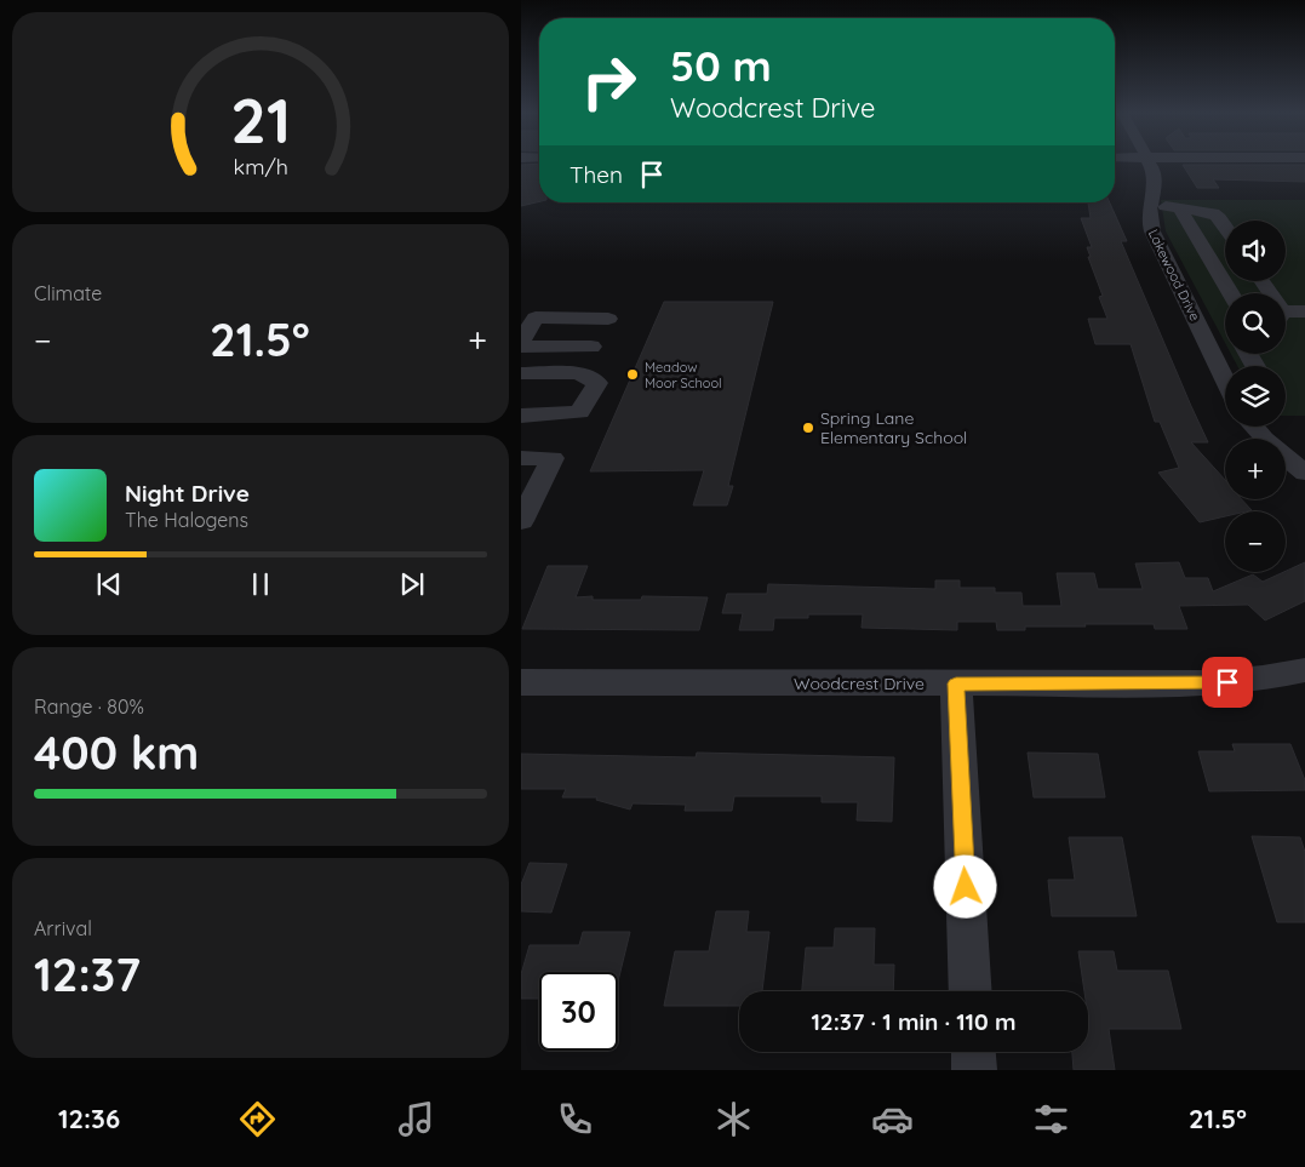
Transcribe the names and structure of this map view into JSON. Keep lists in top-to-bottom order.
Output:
{
  "streets": {
    "street": ["Lakewood Drive", "Woodcrest Drive"]
  },
  "places": ["Meadow Moor School", "Spring Lane Elementary School"],
  "page": {
    "turn": ["50 m", "Woodcrest Drive"],
    "then": "Then",
    "map_buttons": ["+", "−"],
    "tile": [
      "Climate",
      ["Range · 80%", "400 km"],
      ["Arrival", "12:37"]
    ],
    "heat": ["−", "21.5°", "+"],
    "song": ["Night Drive", "The Halogens"],
    "limit": "30",
    "trip": "12:37 · 1 min · 110 m",
    "tabs": ["12:36", "21.5°"],
    "gauge": ["21", "km/h"]
  }
}
